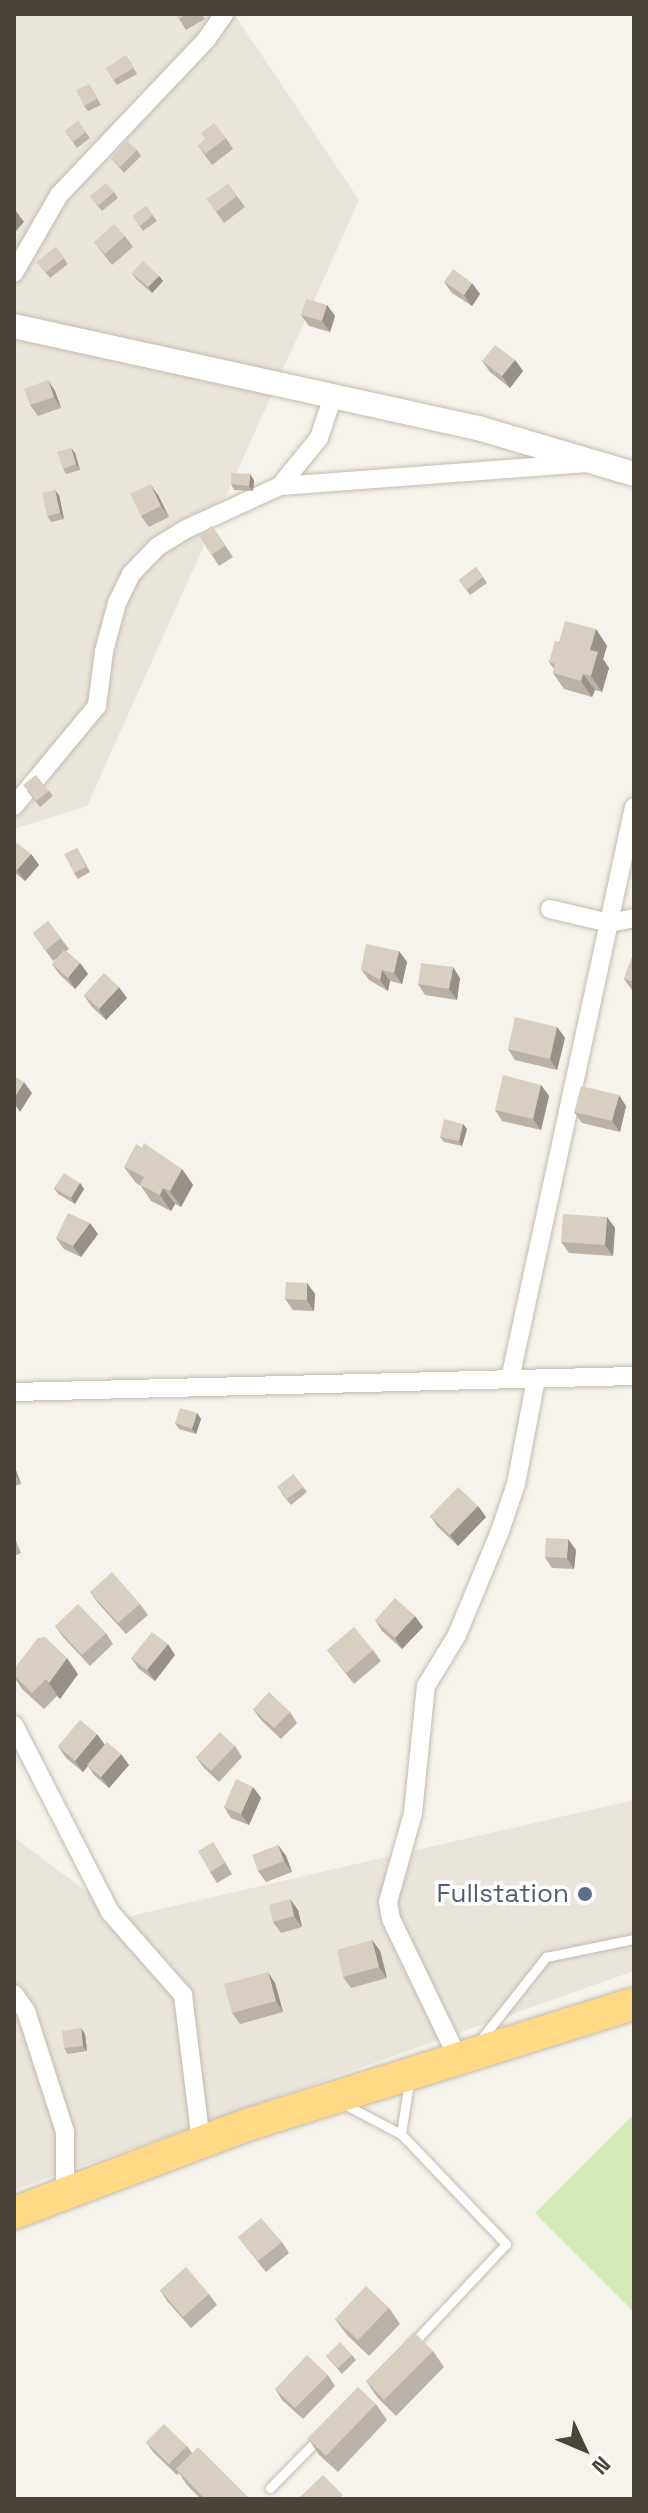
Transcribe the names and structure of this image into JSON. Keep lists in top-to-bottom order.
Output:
{
  "places": ["Fullstation"],
  "north": "bottom right"
}
